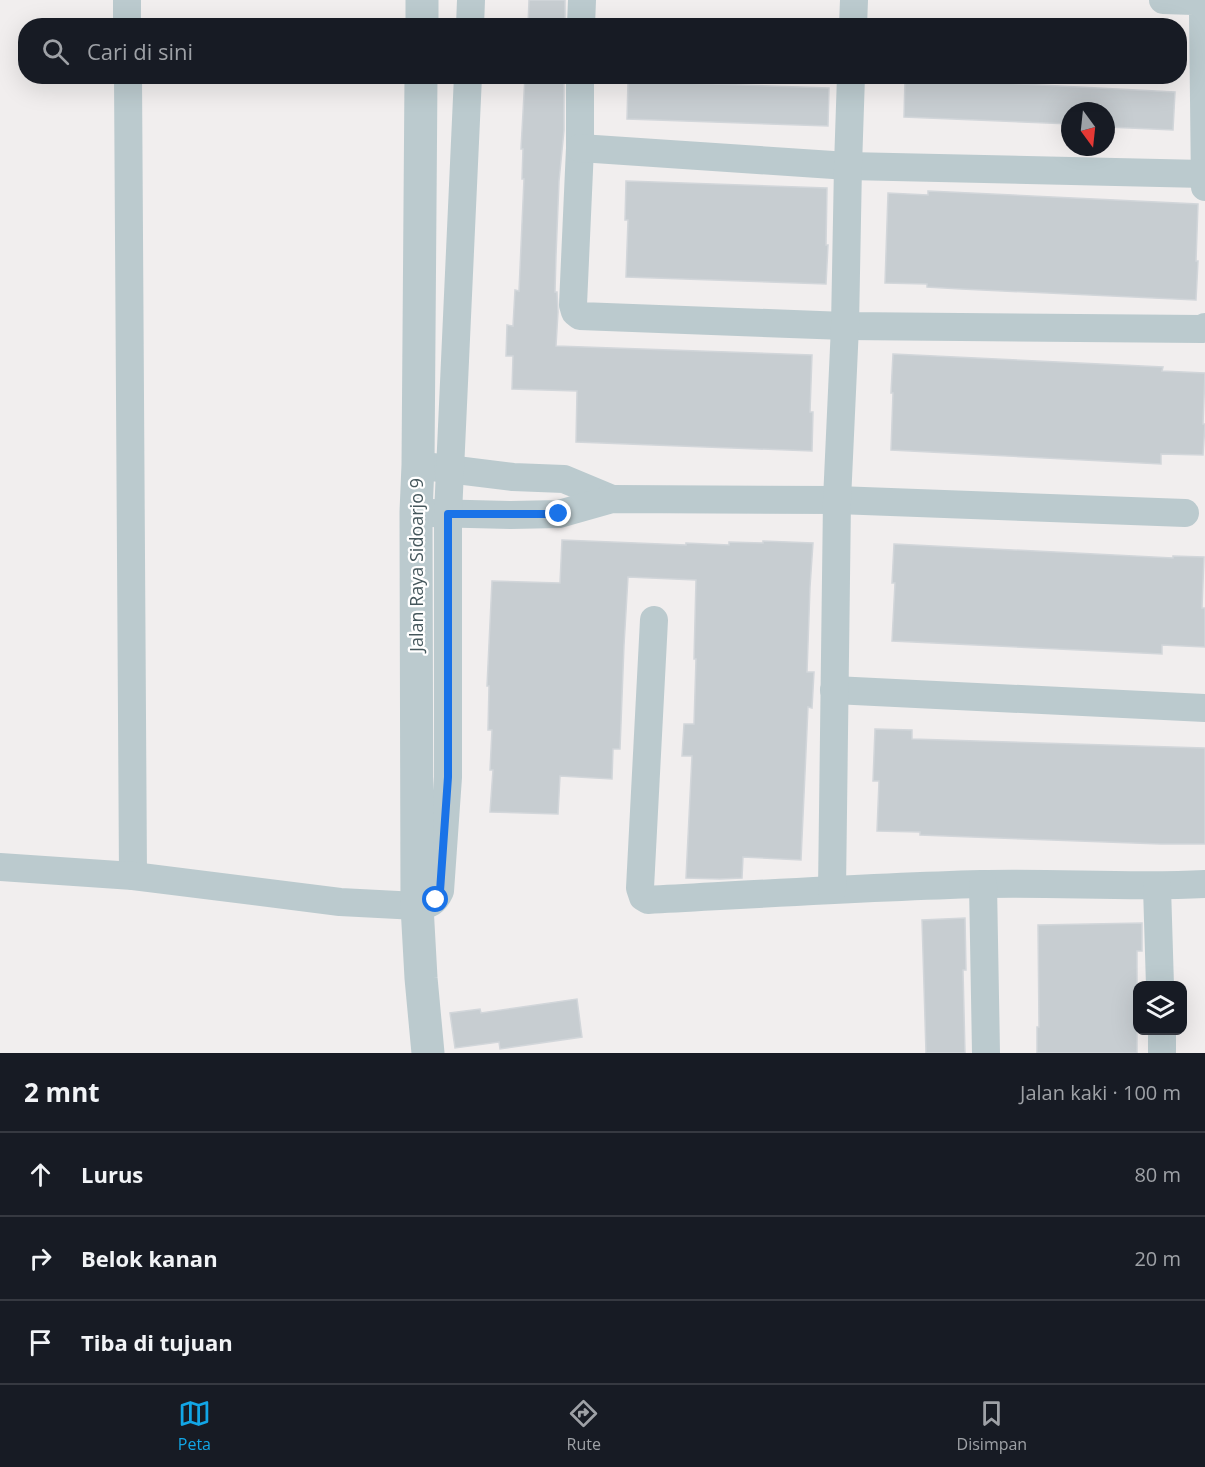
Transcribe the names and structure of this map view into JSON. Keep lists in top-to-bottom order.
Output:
{
  "streets": {
    "street": ["Jalan Raya Sidoarjo 9"]
  },
  "north": "bottom",
  "page": {
    "search": "Cari di sini",
    "heading": ["2 mnt", "Jalan kaki · 100 m"],
    "list": [
      ["Lurus", "80 m"],
      ["Belok kanan", "20 m"],
      "Tiba di tujuan"
    ],
    "nav": ["Peta", "Rute", "Disimpan"]
  }
}
